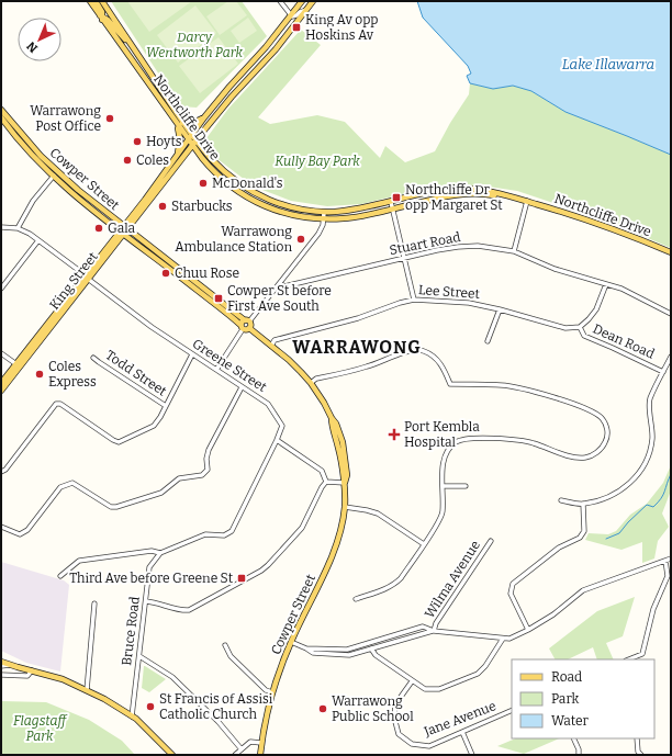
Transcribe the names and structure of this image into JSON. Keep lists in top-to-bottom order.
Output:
{
  "streets": {
    "main road": ["Northcliffe Drive", "Cowper Street", "King Street"],
    "street": [
      "Stuart Road",
      "Lee Street",
      "Dean Road",
      "Greene Street",
      "Todd Street",
      "Wilma Avenue",
      "Bruce Road",
      "Jane Avenue"
    ]
  },
  "crossings": [
    ["Northcliffe Drive", "King Street"],
    ["Cowper Street", "King Street"],
    ["Cowper Street", "Lee Street"],
    ["King Street", "Greene Street"],
    ["Lee Street", "Dean Road"]
  ],
  "districts": ["WARRAWONG"],
  "water": ["Lake Illawarra"],
  "parks": ["Darcy Wentworth Park", "Kully Bay Park", "Flagstaff Park"],
  "places": {
    "transit": [
      "King Av opp Hoskins Av",
      "Northcliffe Dr opp Margaret St",
      "Cowper St before First Ave South",
      "Third Ave before Greene St"
    ],
    "other": [
      "Warrawong Post Office",
      "Hoyts",
      "Coles",
      "McDonald's",
      "Starbucks",
      "Gala",
      "Warrawong Ambulance Station",
      "Chuu Rose",
      "Coles Express",
      "St Francis of Assisi Catholic Church",
      "Warrawong Public School"
    ],
    "health": ["Port Kembla Hospital"]
  },
  "legend": ["Road", "Park", "Water"],
  "north": "bottom left"
}
